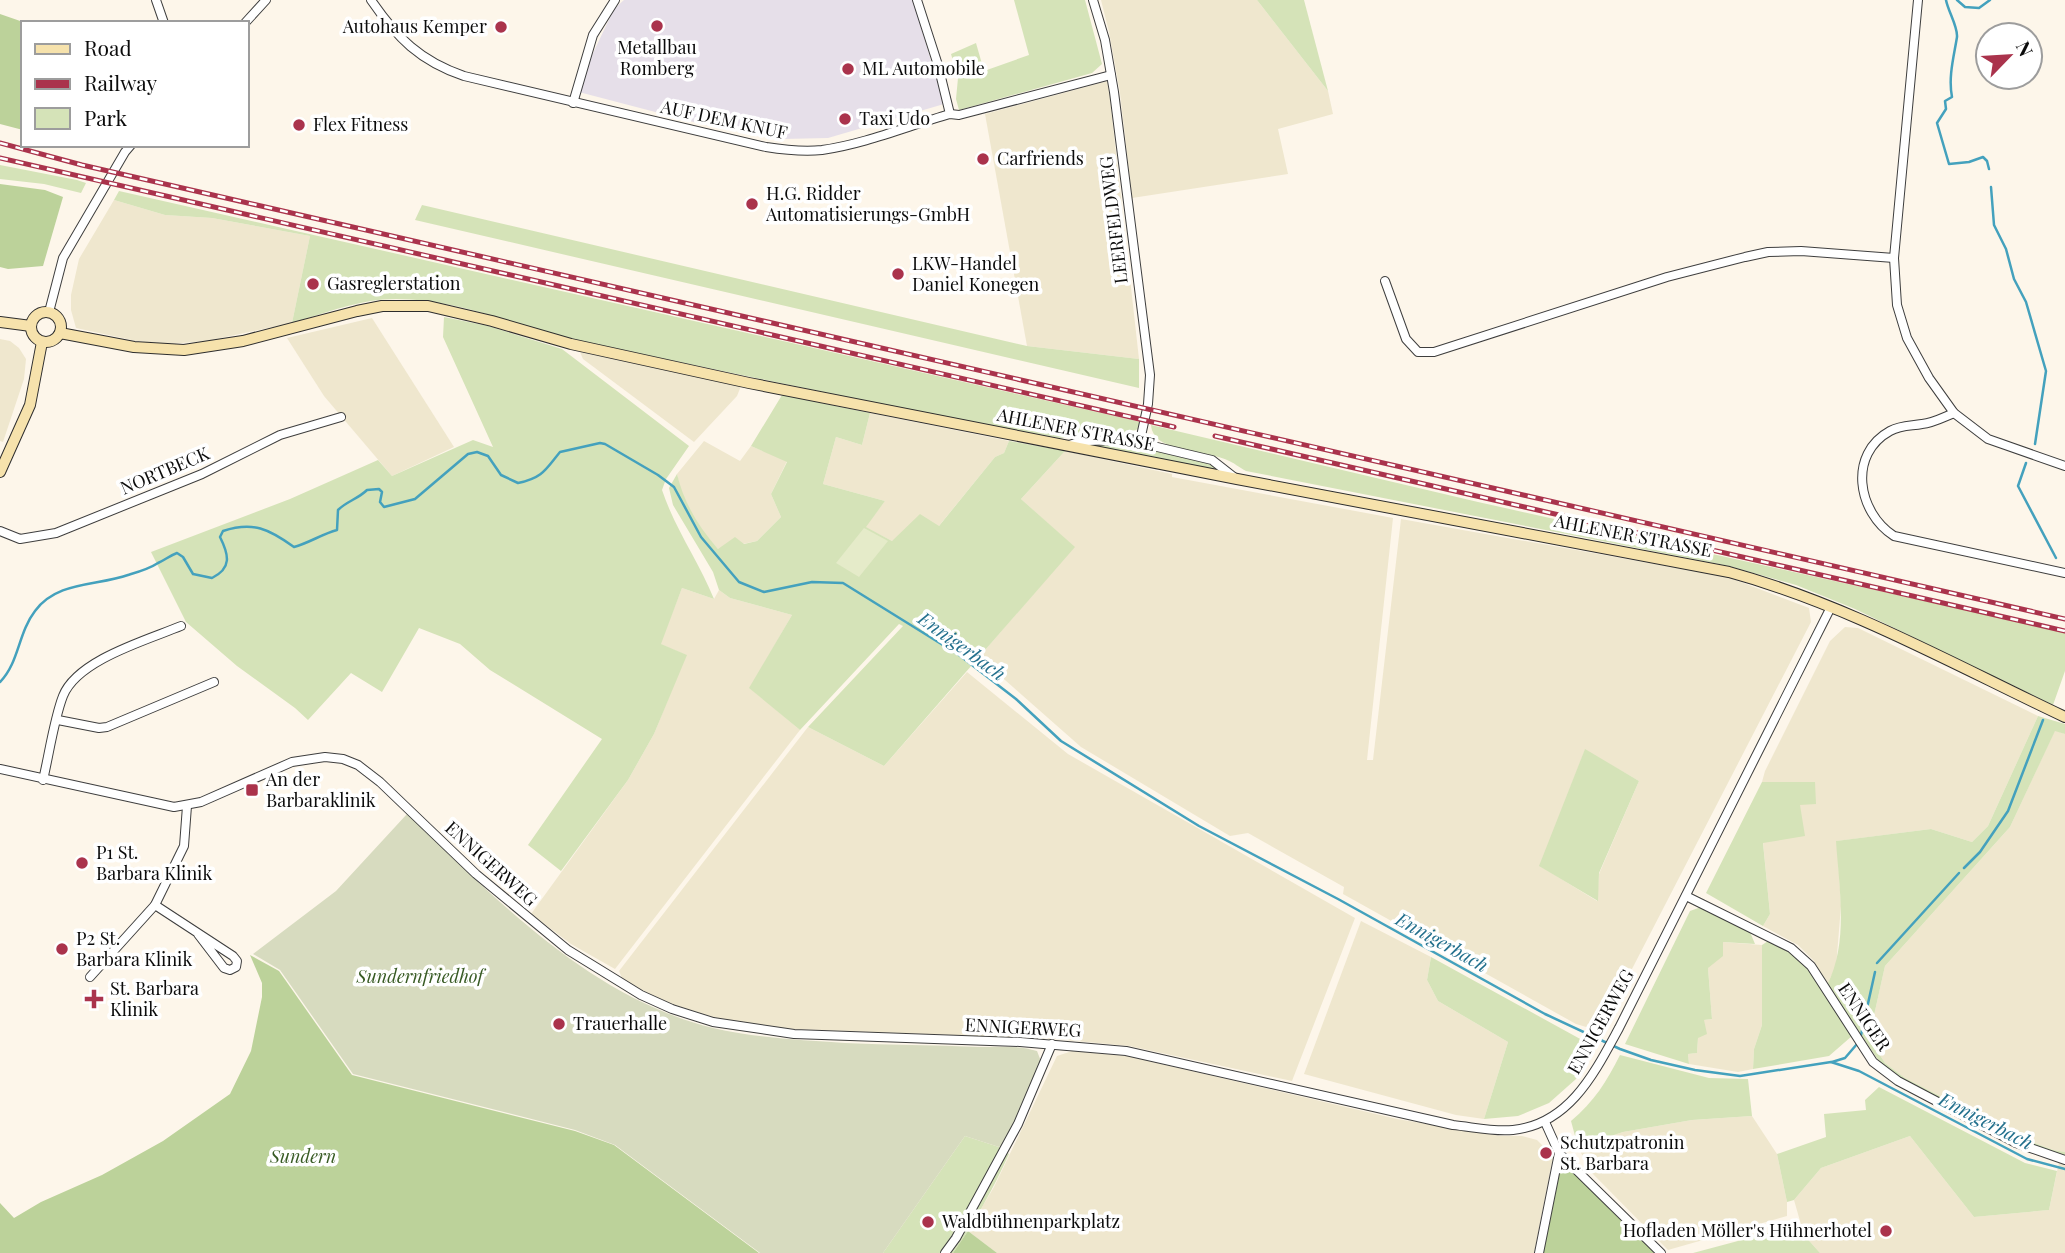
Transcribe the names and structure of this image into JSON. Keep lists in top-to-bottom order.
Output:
{
  "streets": {
    "main road": ["AHLENER STRASSE"],
    "street": [
      "AUF DEM KNUF",
      "LEERFELDWEG",
      "NORTBECK",
      "ENNIGERWEG",
      "ENNIGER"
    ]
  },
  "crossings": [
    ["AUF DEM KNUF", "LEERFELDWEG"],
    ["AHLENER STRASSE", "ENNIGERWEG"],
    ["ENNIGERWEG", "ENNIGER"]
  ],
  "water": ["Ennigerbach"],
  "parks": ["Sundernfriedhof", "Sundern"],
  "places": {
    "other": [
      "Metallbau Romberg",
      "Autohaus Kemper",
      "ML Automobile",
      "Taxi Udo",
      "Flex Fitness",
      "Carfriends",
      "H.G. Ridder Automatisierungs-GmbH",
      "LKW-Handel Daniel Konegen",
      "Gasreglerstation",
      "P1 St. Barbara Klinik",
      "P2 St. Barbara Klinik",
      "Trauerhalle",
      "Schutzpatronin St. Barbara",
      "Waldbühnenparkplatz",
      "Hofladen Möller's Hühnerhotel"
    ],
    "transit": ["An der Barbaraklinik"],
    "health": ["St. Barbara Klinik"]
  },
  "legend": ["Road", "Railway", "Park"],
  "north": "top right"
}
